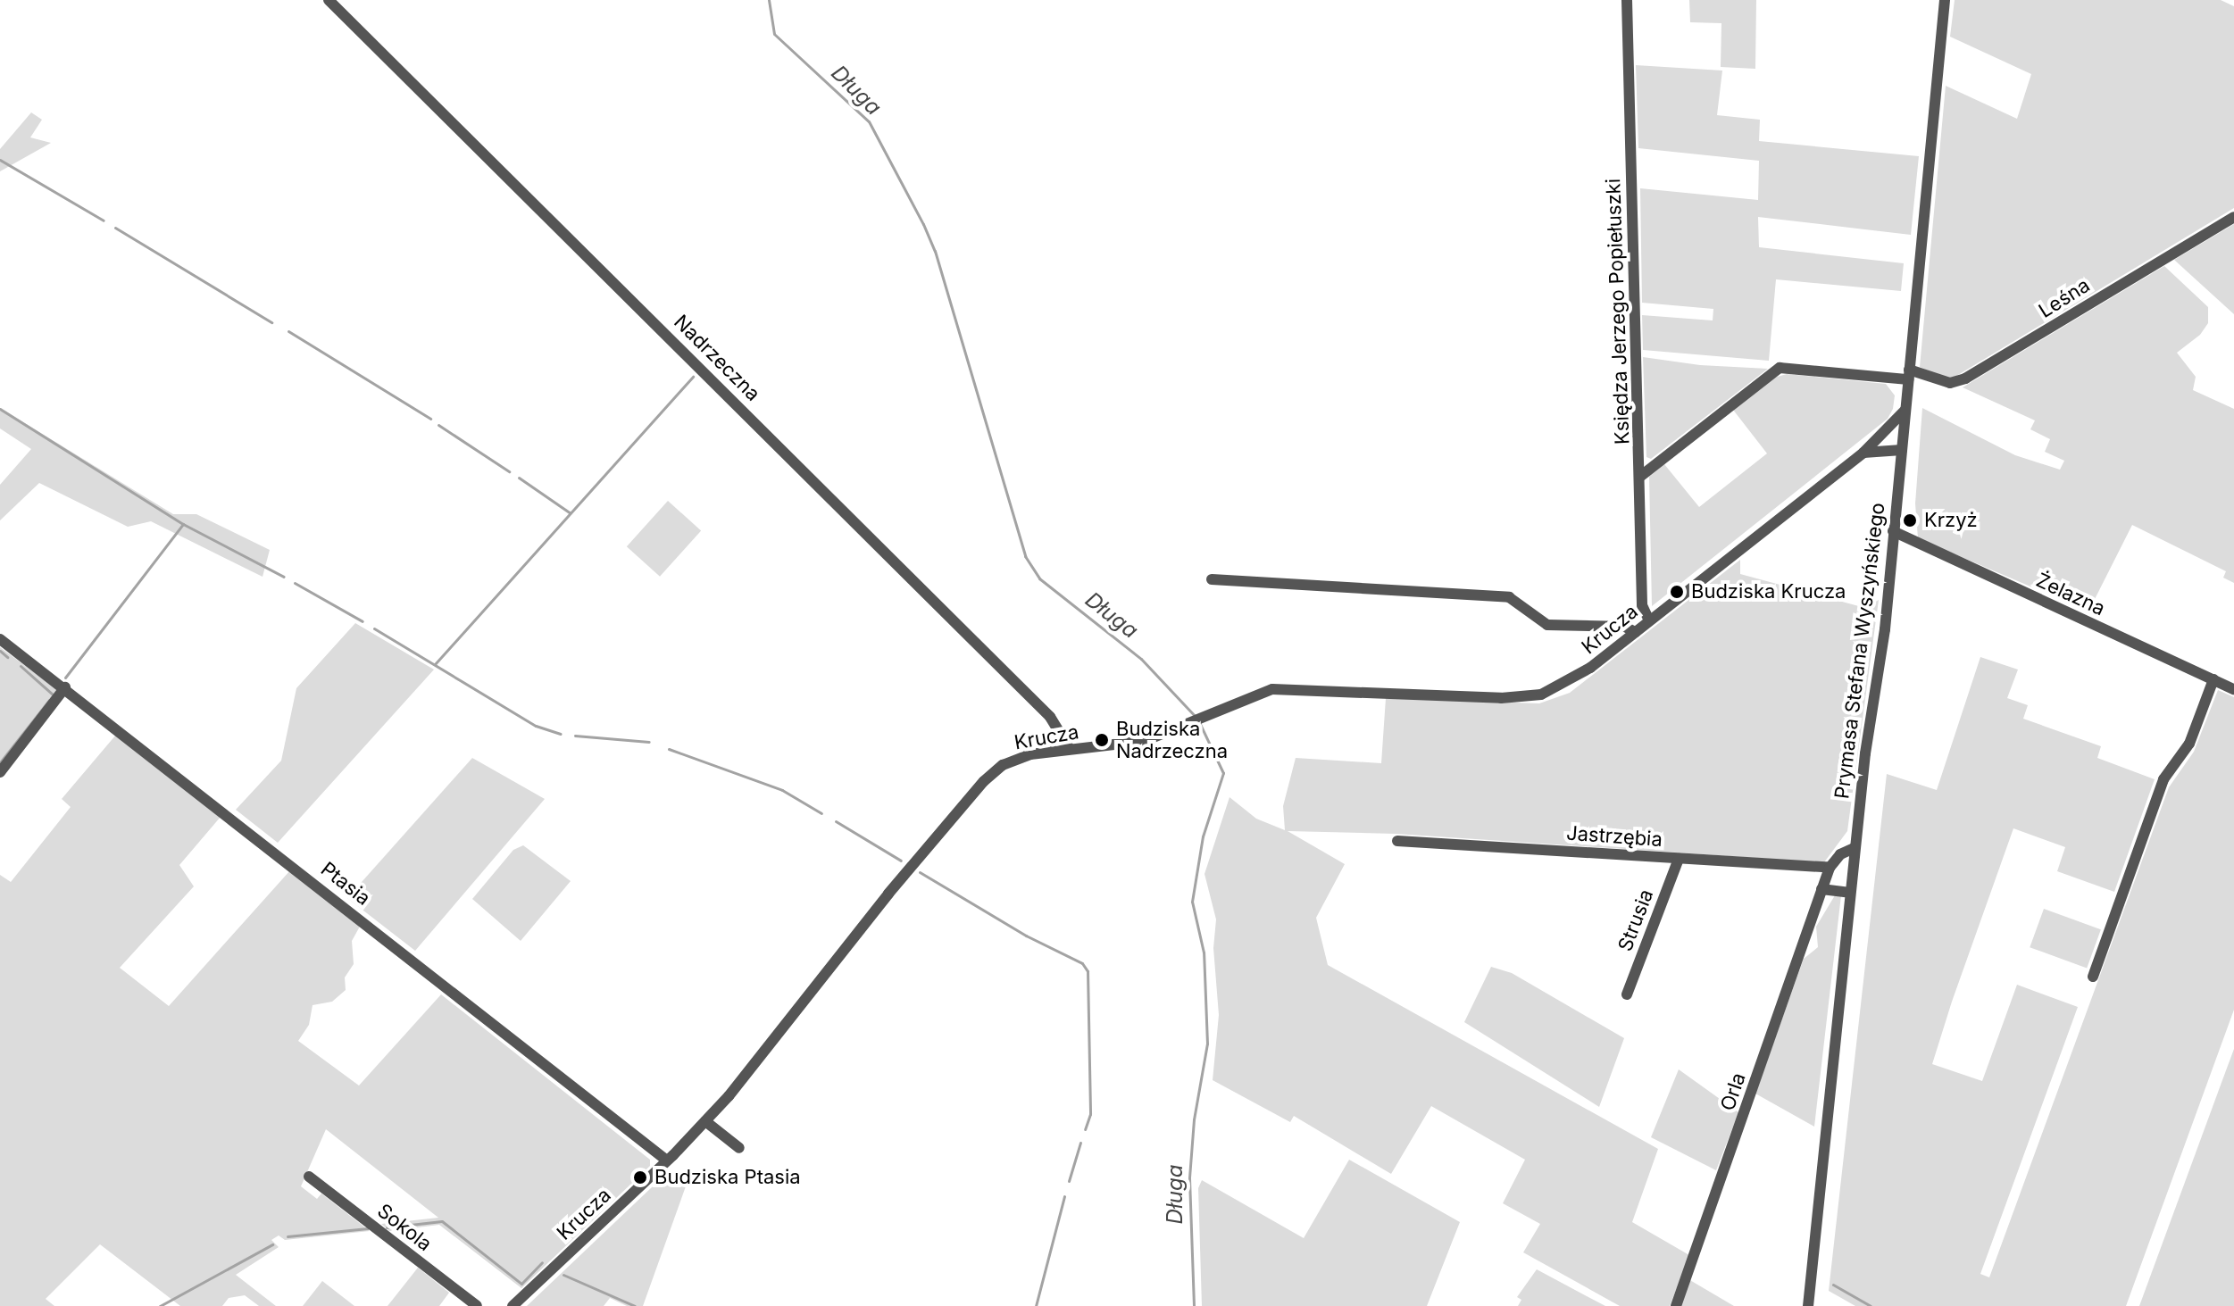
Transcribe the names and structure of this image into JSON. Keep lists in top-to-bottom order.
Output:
{
  "streets": {
    "street": [
      "Leśna",
      "Księdza Jerzego Popiełuszki",
      "Nadrzeczna",
      "Żelazna",
      "Krucza",
      "Prymasa Stefana Wyszyńskiego",
      "Jastrzębia",
      "Ptasia",
      "Strusia",
      "Orla",
      "Sokola"
    ]
  },
  "crossings": [
    ["Leśna", "Księdza Jerzego Popiełuszki"],
    ["Leśna", "Prymasa Stefana Wyszyńskiego"],
    ["Księdza Jerzego Popiełuszki", "Krucza"],
    ["Nadrzeczna", "Krucza"],
    ["Żelazna", "Prymasa Stefana Wyszyńskiego"],
    ["Krucza", "Prymasa Stefana Wyszyńskiego"],
    ["Krucza", "Ptasia"],
    ["Jastrzębia", "Strusia"],
    ["Jastrzębia", "Orla"]
  ],
  "water": ["Długa"],
  "places": [
    "Krzyż",
    "Budziska Krucza",
    "Budziska Nadrzeczna",
    "Budziska Ptasia"
  ]
}
